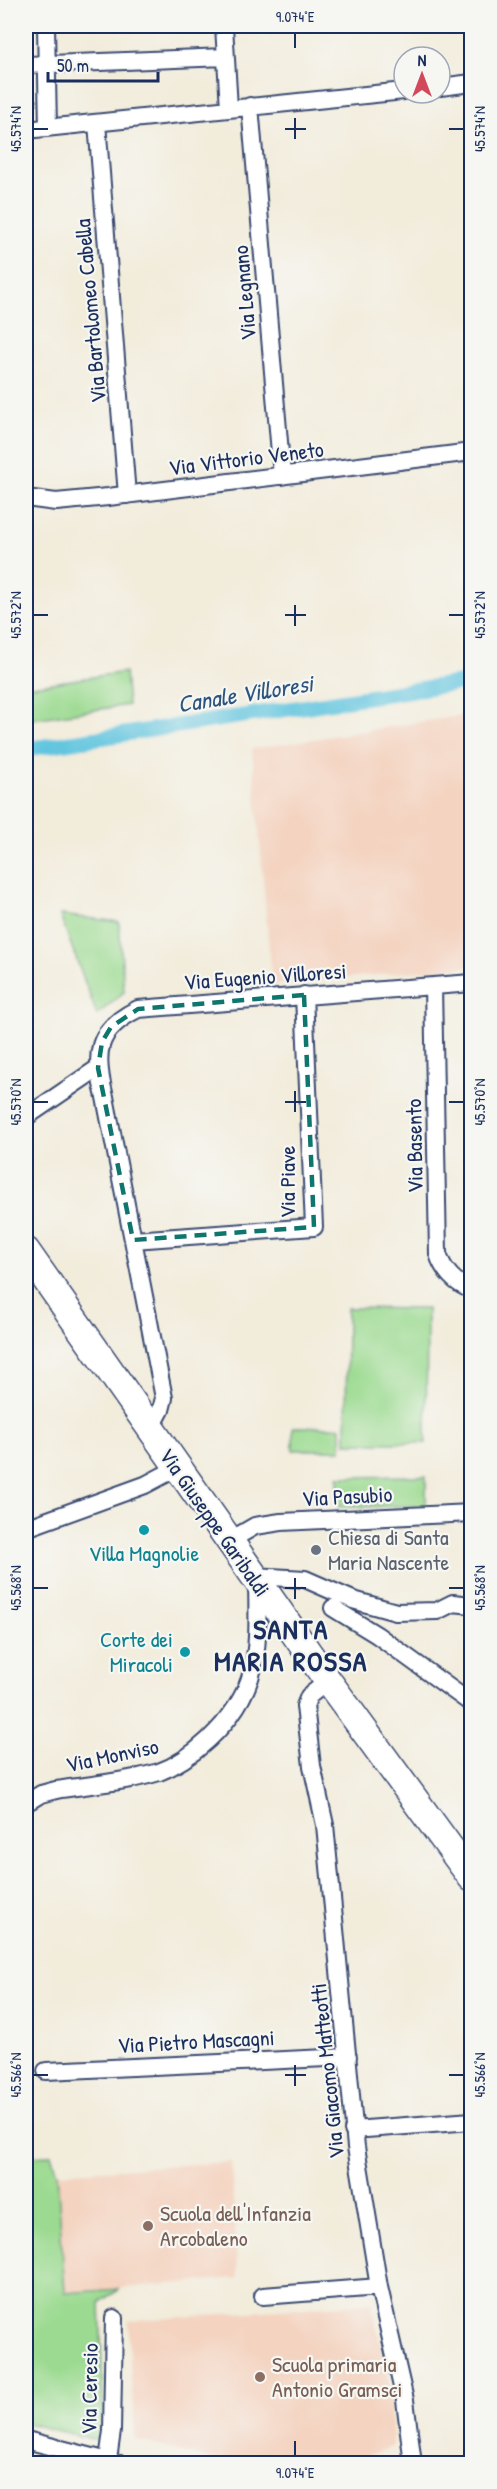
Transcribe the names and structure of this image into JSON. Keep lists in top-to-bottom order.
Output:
{
  "streets": {
    "main road": ["Via Giuseppe Garibaldi"],
    "street": [
      "Via Legnano",
      "Via Bartolomeo Cabella",
      "Via Vittorio Veneto",
      "Via Eugenio Villoresi",
      "Via Basento",
      "Via Piave",
      "Via Pasubio",
      "Via Monviso",
      "Via Pietro Mascagni",
      "Via Giacomo Matteotti",
      "Via Ceresio"
    ]
  },
  "crossings": [
    ["Via Legnano", "Via Vittorio Veneto"],
    ["Via Bartolomeo Cabella", "Via Vittorio Veneto"],
    ["Via Eugenio Villoresi", "Via Basento"],
    ["Via Eugenio Villoresi", "Via Piave"],
    ["Via Eugenio Villoresi", "Via Giuseppe Garibaldi"],
    ["Via Pasubio", "Via Giuseppe Garibaldi"],
    ["Via Giuseppe Garibaldi", "Via Monviso"],
    ["Via Giuseppe Garibaldi", "Via Giacomo Matteotti"],
    ["Via Pietro Mascagni", "Via Giacomo Matteotti"]
  ],
  "districts": ["SANTA MARIA ROSSA"],
  "water": ["Canale Villoresi"],
  "places": [
    "Villa Magnolie",
    "Chiesa di Santa Maria Nascente",
    "Corte dei Miracoli",
    "Scuola dell'Infanzia Arcobaleno",
    "Scuola primaria Antonio Gramsci"
  ],
  "scale_bar": "50 m",
  "north": "top",
  "coordinates": [
    "9.074°E",
    "45.574°N",
    "45.572°N",
    "45.570°N",
    "45.568°N",
    "45.566°N"
  ]
}
